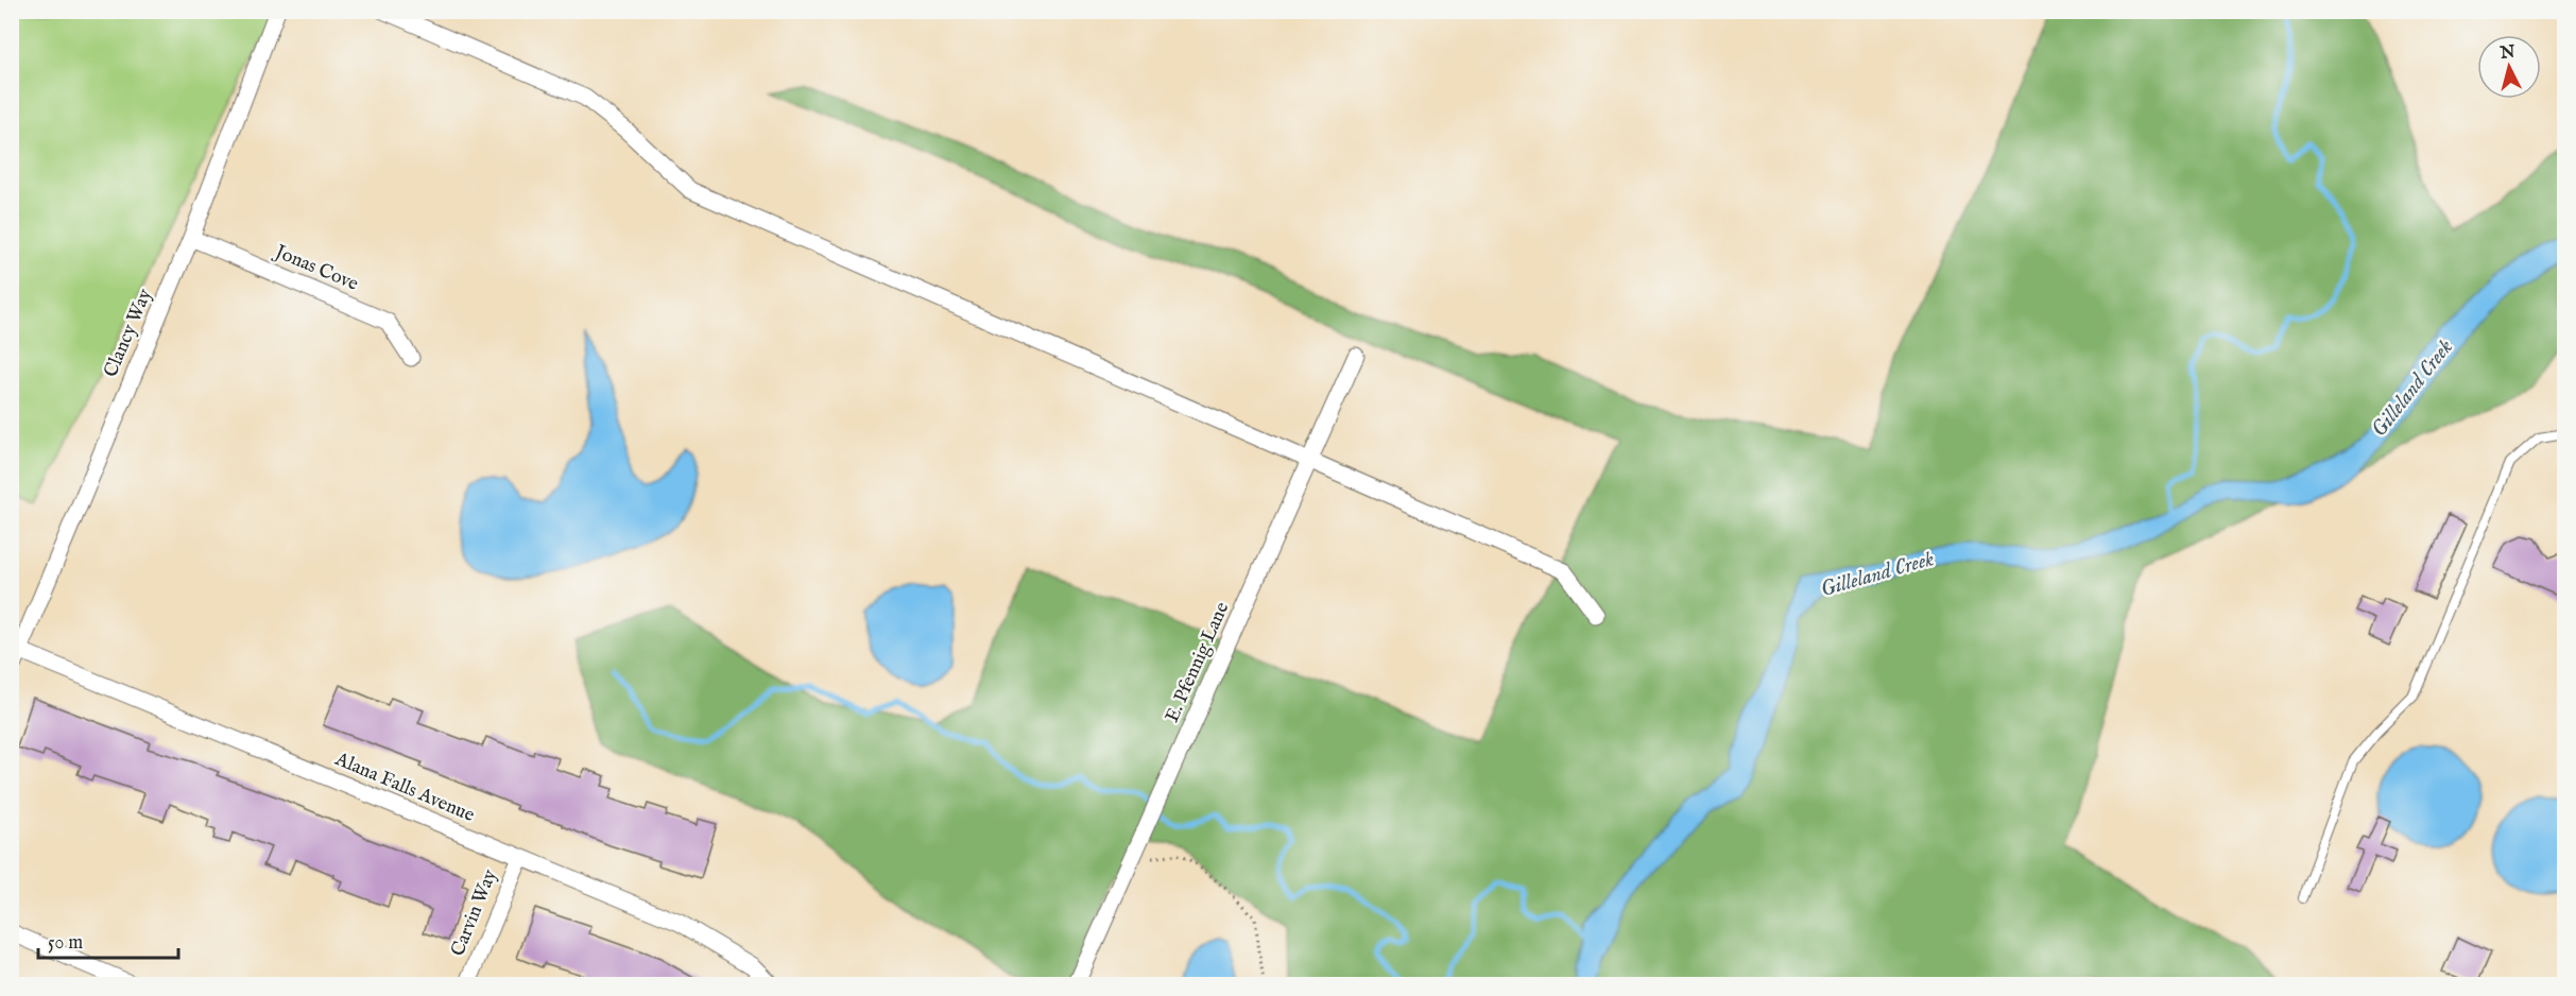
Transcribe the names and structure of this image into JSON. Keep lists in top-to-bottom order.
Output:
{
  "streets": {
    "street": [
      "Jonas Cove",
      "Clancy Way",
      "E. Pfennig Lane",
      "Alana Falls Avenue",
      "Carvin Way"
    ]
  },
  "crossings": [
    ["Jonas Cove", "Clancy Way"],
    ["Clancy Way", "Alana Falls Avenue"],
    ["Alana Falls Avenue", "Carvin Way"]
  ],
  "water": ["Gilleland Creek"],
  "scale_bar": "50 m",
  "north": "top"
}
